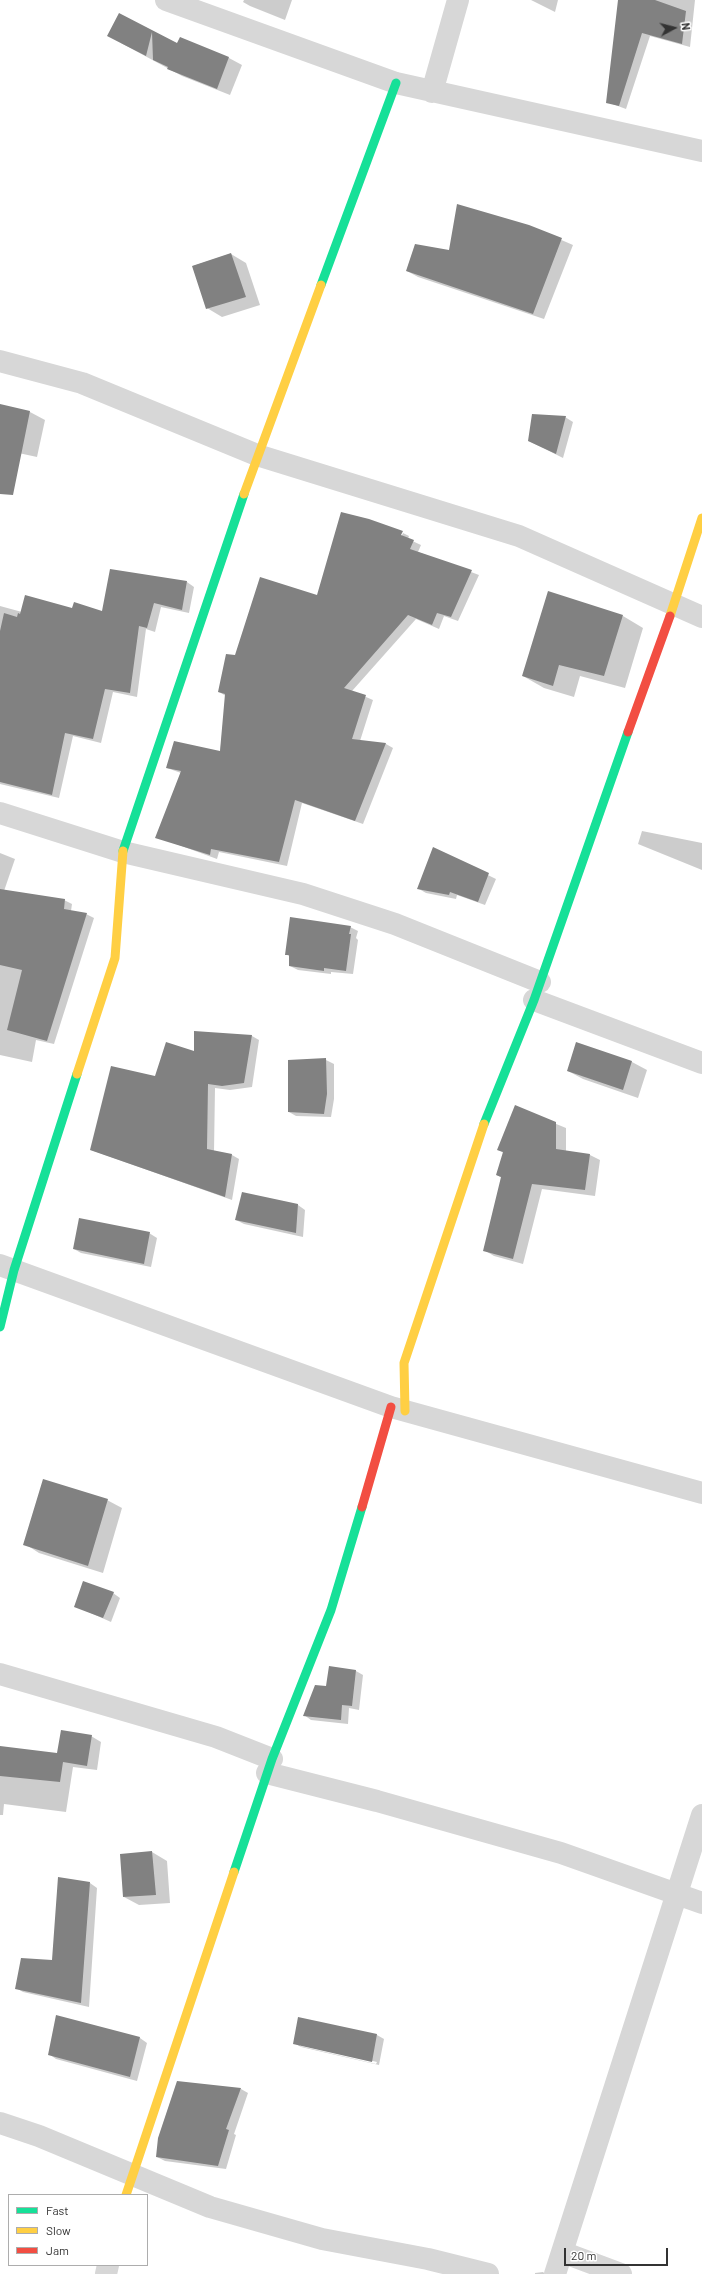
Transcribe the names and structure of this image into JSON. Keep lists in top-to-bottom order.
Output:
{
  "legend": ["Fast", "Slow", "Jam"],
  "scale_bar": "20 m",
  "north": "right"
}
